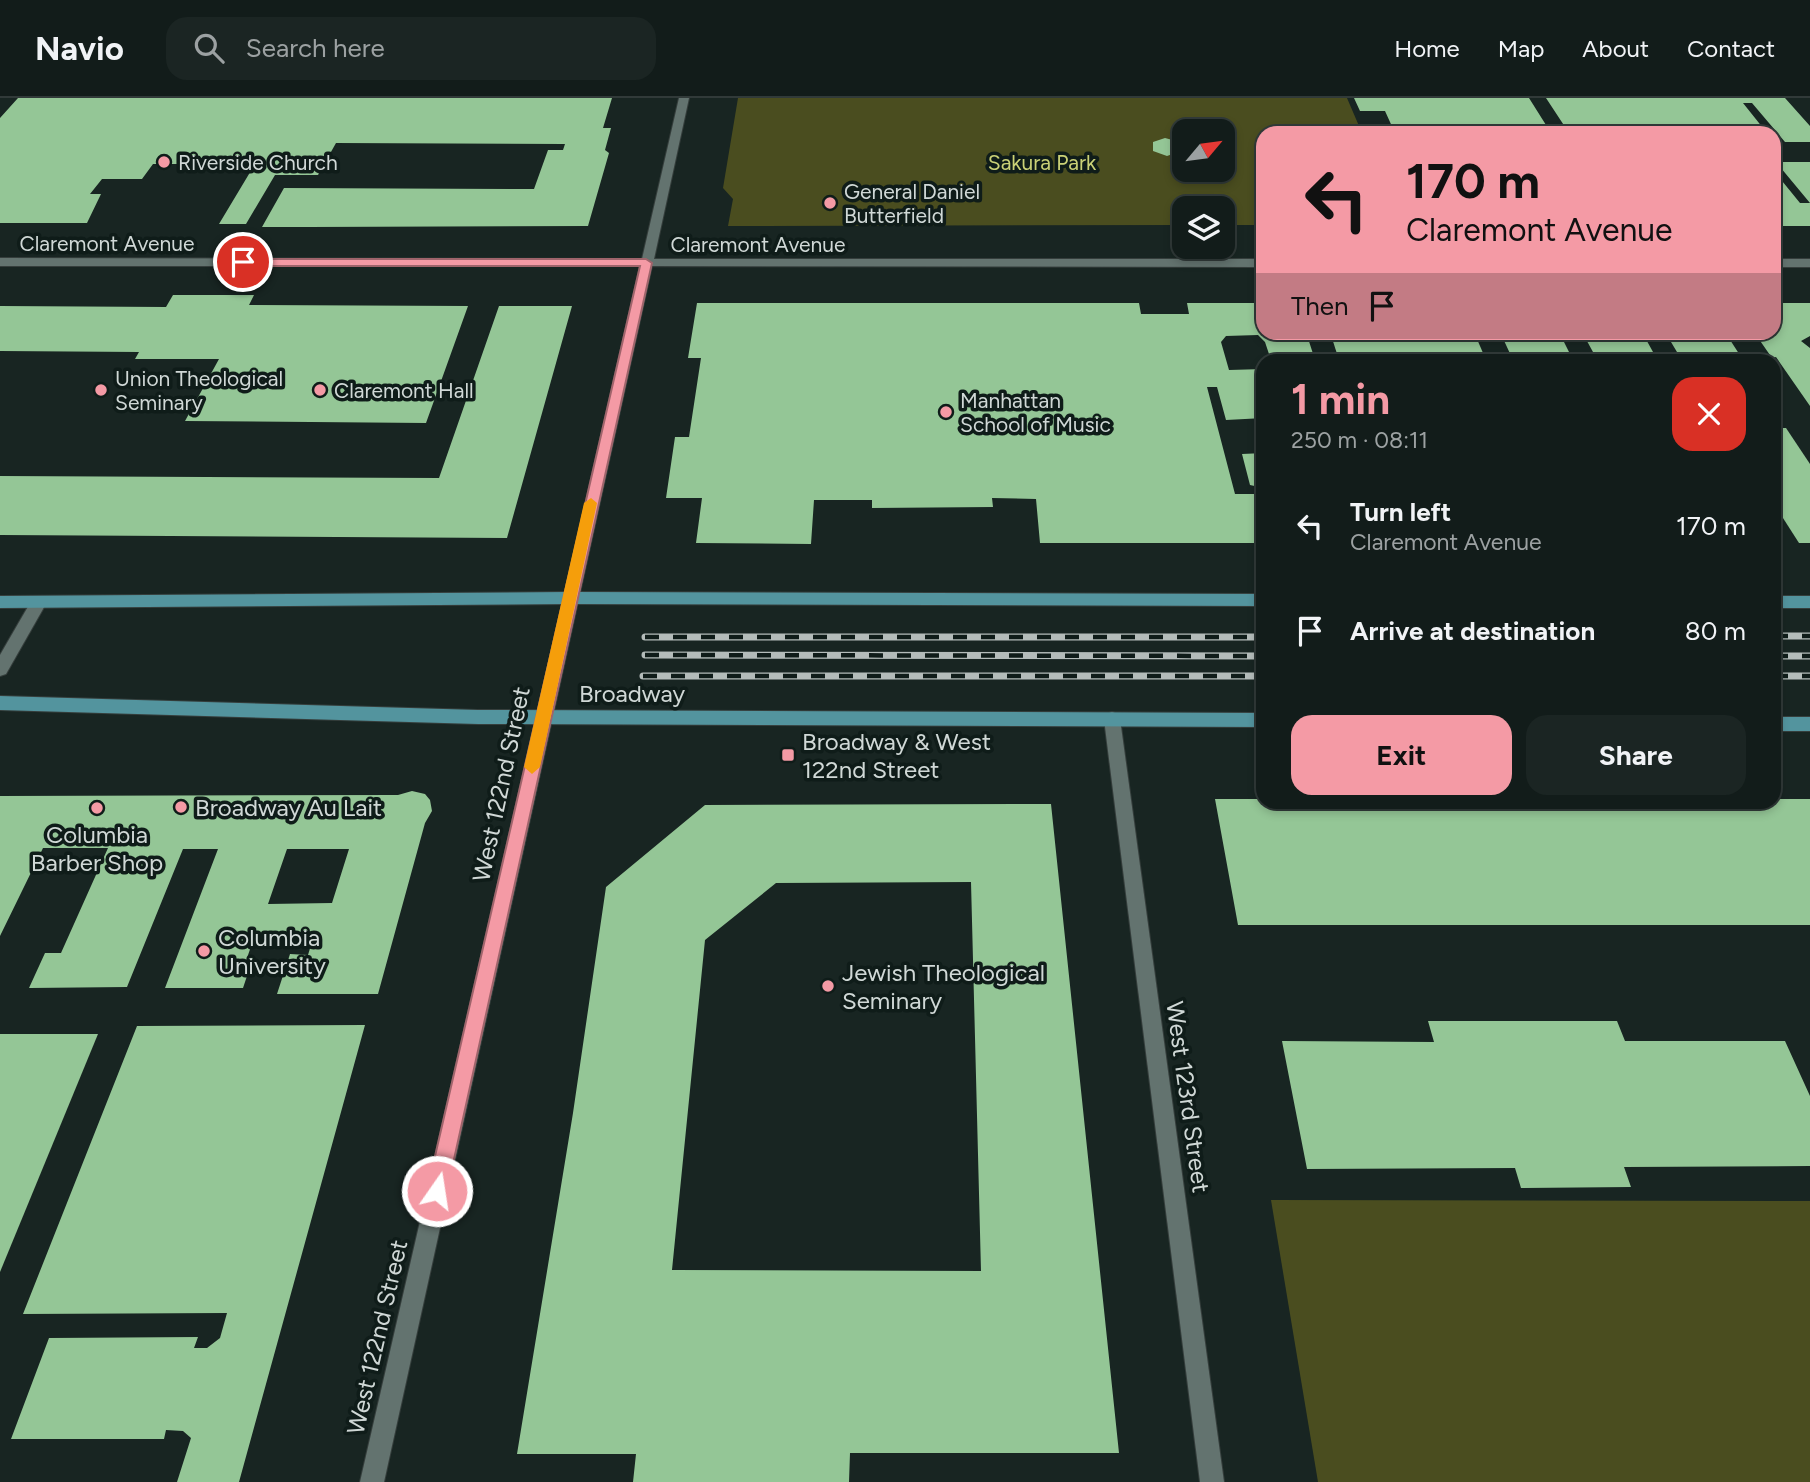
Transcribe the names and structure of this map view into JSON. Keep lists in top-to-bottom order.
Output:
{
  "streets": {
    "main road": ["Broadway"],
    "street": ["Claremont Avenue", "West 122nd Street", "West 123rd Street"]
  },
  "crossings": [
    ["Claremont Avenue", "West 122nd Street"],
    ["Broadway", "West 122nd Street"],
    ["Broadway", "West 123rd Street"]
  ],
  "parks": ["Sakura Park"],
  "places": {
    "other": [
      "Riverside Church",
      "General Daniel Butterfield",
      "Union Theological Seminary",
      "Claremont Hall",
      "Manhattan School of Music",
      "Broadway Au Lait",
      "Columbia Barber Shop",
      "Columbia University",
      "Jewish Theological Seminary"
    ],
    "transit": ["Broadway & West 122nd Street"]
  },
  "north": "top right",
  "page": {
    "header": "Navio",
    "search": "Search here",
    "nav": [
      "Home",
      "Map",
      "About",
      "Contact"
    ],
    "turn": ["170 m", "Claremont Avenue"],
    "then": "Then",
    "heading": ["1 min", "250 m · 08:11"],
    "list": [
      {
        "name": "Turn left",
        "note": "Claremont Avenue",
        "value": "170 m"
      },
      {
        "name": "Arrive at destination",
        "value": "80 m"
      }
    ],
    "buttons": ["Exit", "Share"]
  }
}
